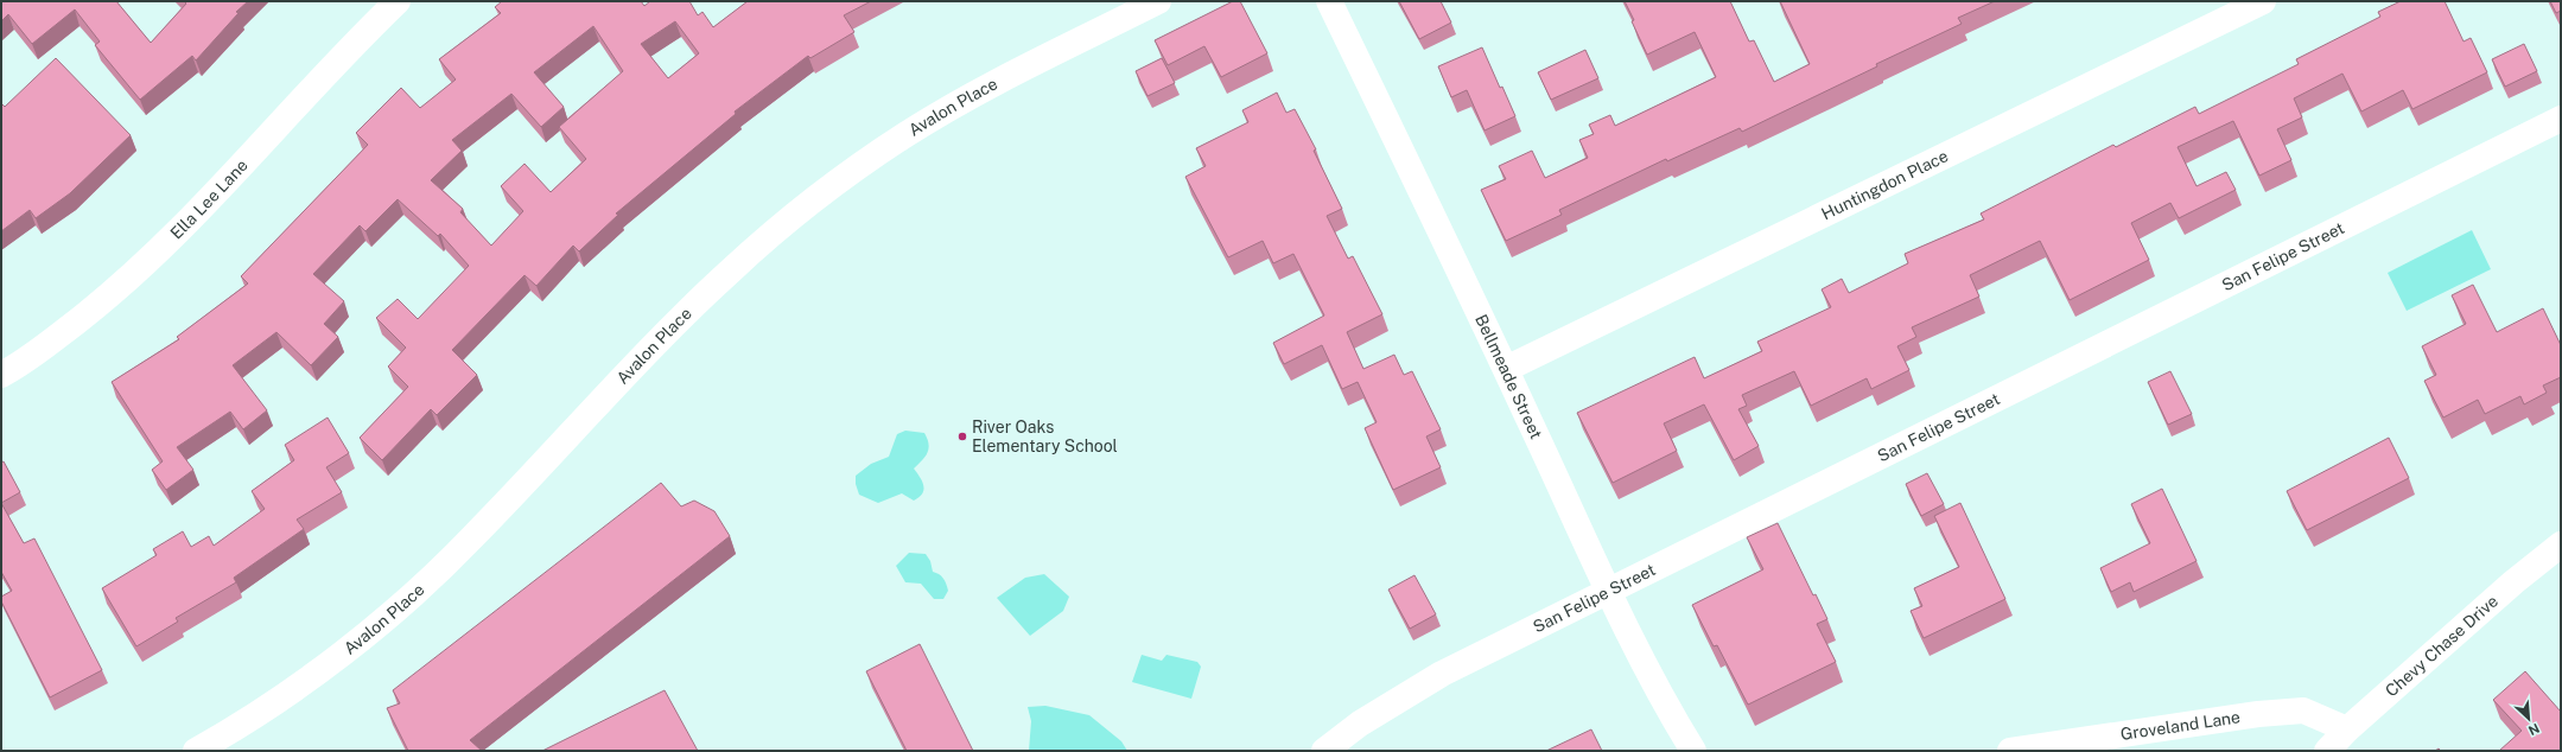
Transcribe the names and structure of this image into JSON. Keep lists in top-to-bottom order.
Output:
{
  "streets": {
    "street": [
      "Avalon Place",
      "Huntingdon Place",
      "Ella Lee Lane",
      "San Felipe Street",
      "Bellmeade Street",
      "Chevy Chase Drive",
      "Groveland Lane"
    ]
  },
  "crossings": [
    ["Huntingdon Place", "Bellmeade Street"],
    ["San Felipe Street", "Bellmeade Street"],
    ["Chevy Chase Drive", "Groveland Lane"]
  ],
  "places": ["River Oaks Elementary School"],
  "north": "bottom right"
}
